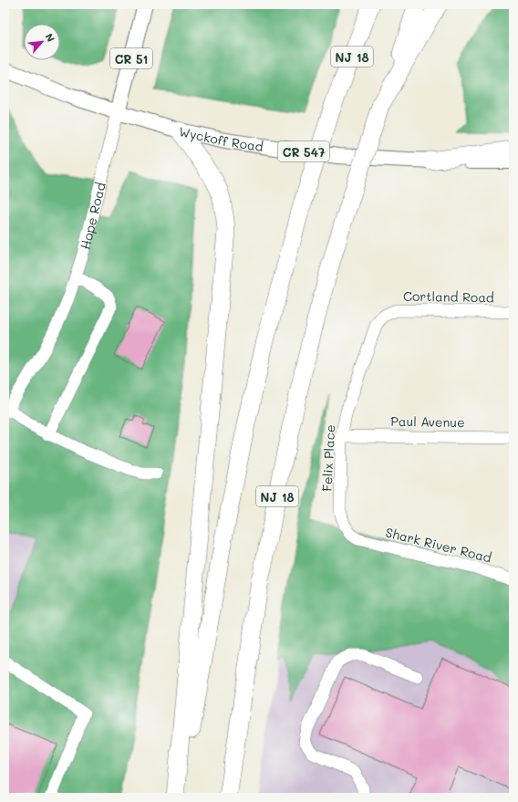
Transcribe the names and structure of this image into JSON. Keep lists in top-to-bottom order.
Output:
{
  "streets": {
    "highway": ["NJ 18"],
    "main road": [
      "CR 51",
      "Wyckoff Road",
      "CR 547",
      "Hope Road"
    ],
    "street": [
      "Cortland Road",
      "Paul Avenue",
      "Felix Place",
      "Shark River Road"
    ]
  },
  "crossings": [
    ["Wyckoff Road", "Hope Road"],
    ["Cortland Road", "Felix Place"],
    ["Paul Avenue", "Felix Place"],
    ["Felix Place", "Shark River Road"]
  ],
  "north": "top right"
}
